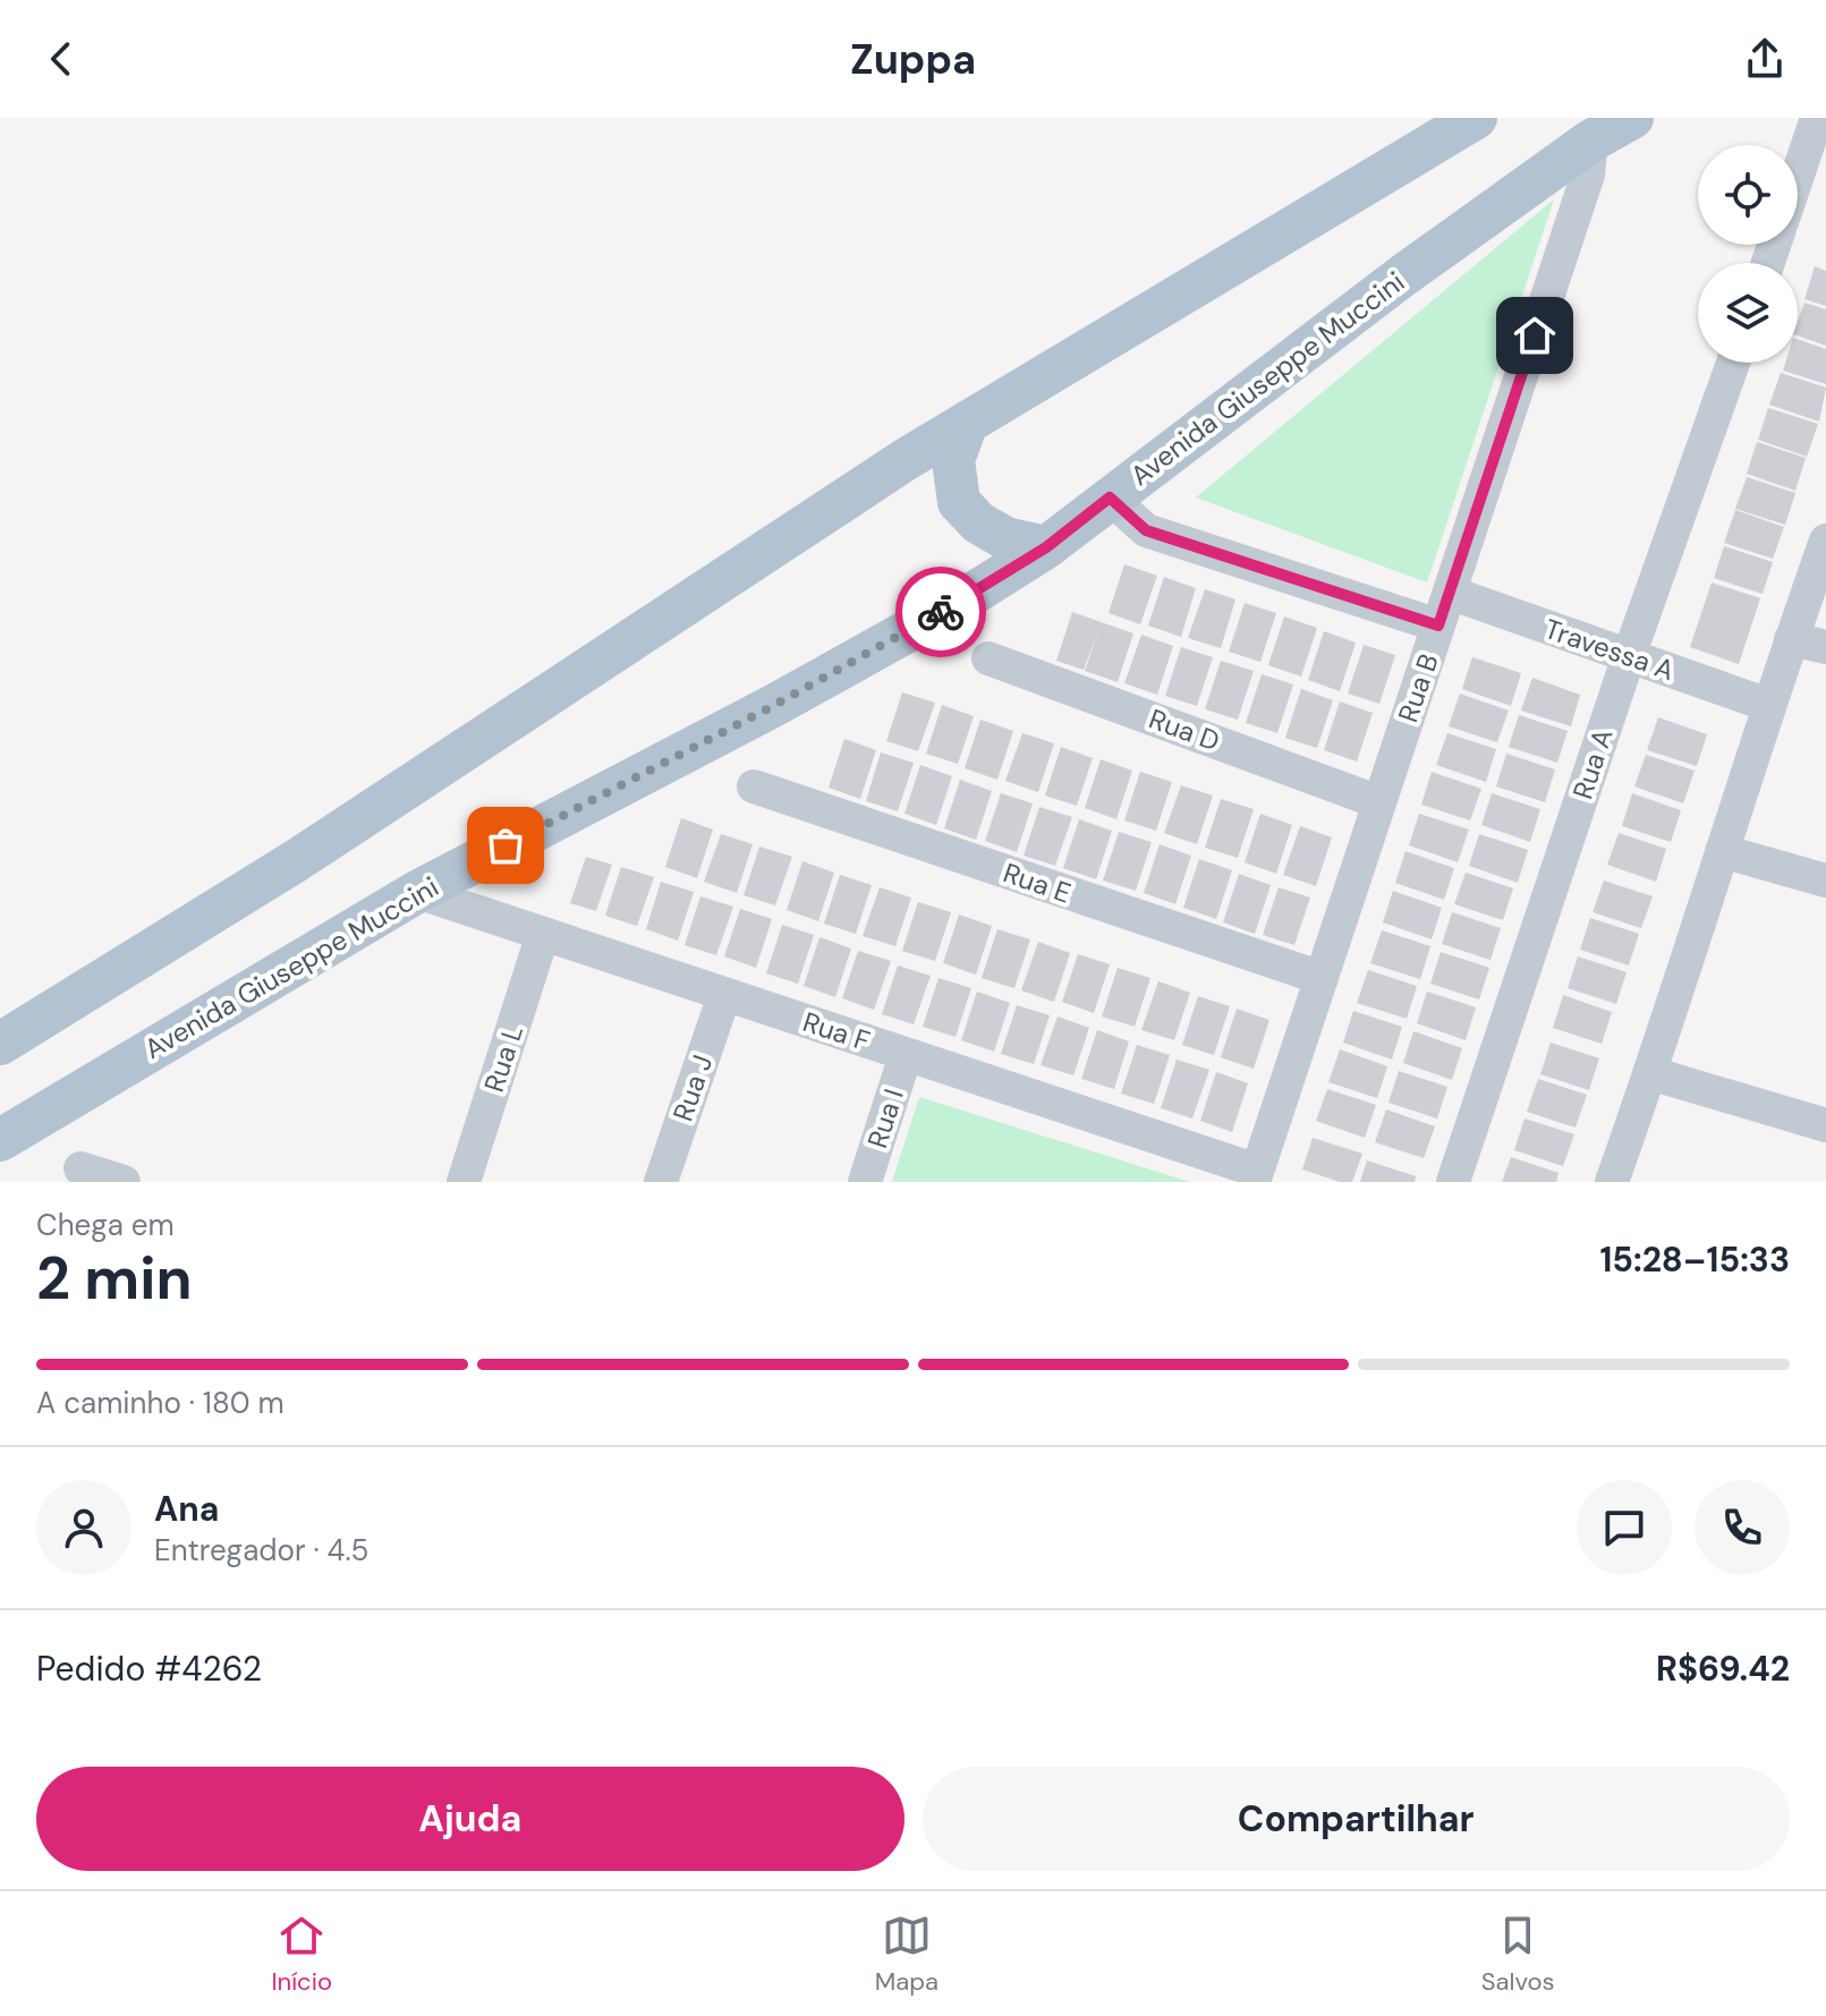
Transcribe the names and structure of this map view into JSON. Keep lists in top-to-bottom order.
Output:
{
  "streets": {
    "main road": ["Avenida Giuseppe Muccini"],
    "street": [
      "Travessa A",
      "Rua B",
      "Rua D",
      "Rua A",
      "Rua E",
      "Rua F",
      "Rua L",
      "Rua J",
      "Rua I"
    ]
  },
  "crossings": [
    ["Avenida Giuseppe Muccini", "Rua B"],
    ["Avenida Giuseppe Muccini", "Rua F"],
    ["Travessa A", "Rua B"],
    ["Travessa A", "Rua A"],
    ["Rua B", "Rua D"],
    ["Rua B", "Rua E"],
    ["Rua B", "Rua F"],
    ["Rua F", "Rua L"],
    ["Rua F", "Rua J"],
    ["Rua F", "Rua I"]
  ],
  "page": {
    "header": "Zuppa",
    "heading": ["2 min", "Chega em", "15:28–15:33"],
    "panel": [
      "Ana",
      "Entregador · 4.5",
      "Pedido #4262",
      "R$69.42"
    ],
    "bar": "A caminho · 180 m",
    "buttons": ["Ajuda", "Compartilhar"],
    "tabs": ["Início", "Mapa", "Salvos"]
  }
}
